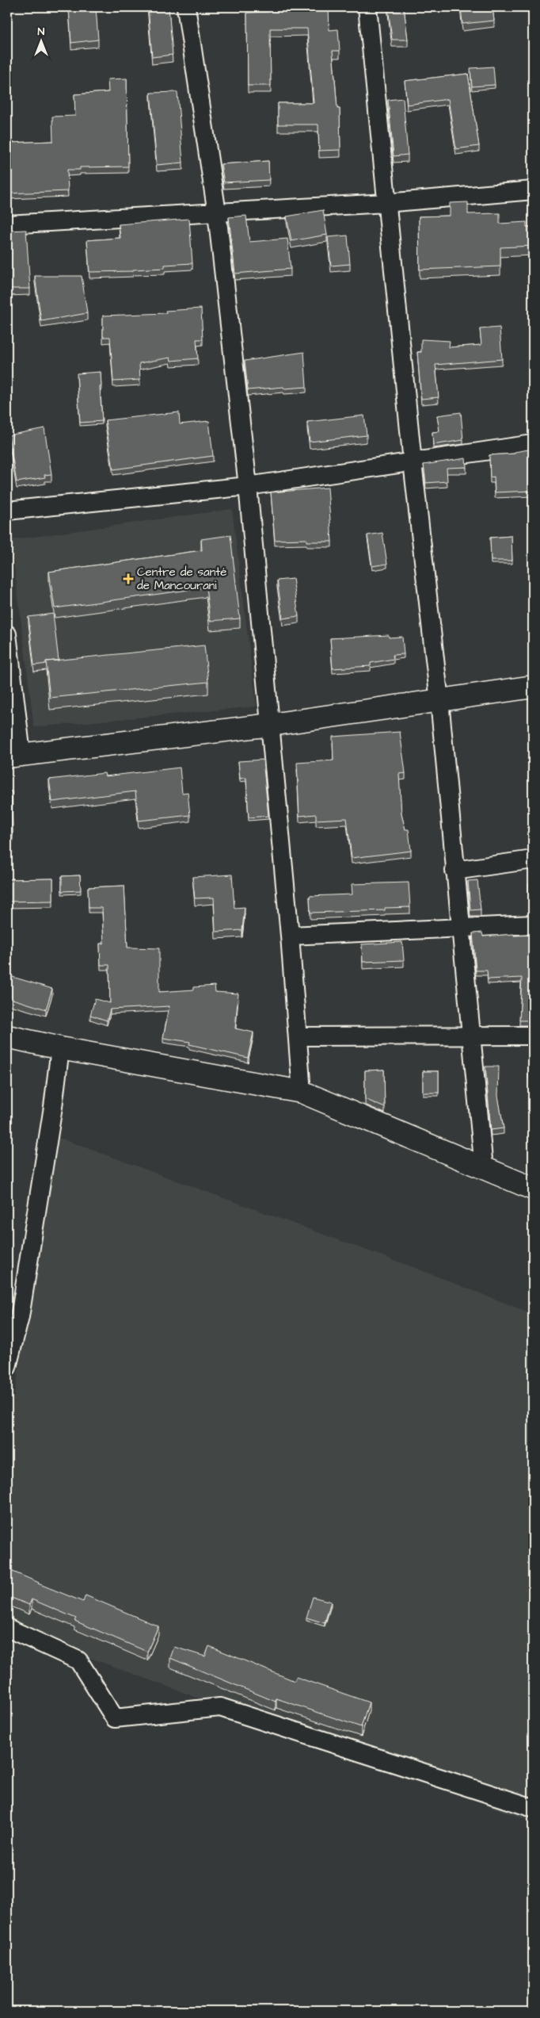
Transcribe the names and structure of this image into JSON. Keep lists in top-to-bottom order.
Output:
{
  "places": {
    "health": ["Centre de santé de Mancourani"]
  },
  "north": "top"
}
